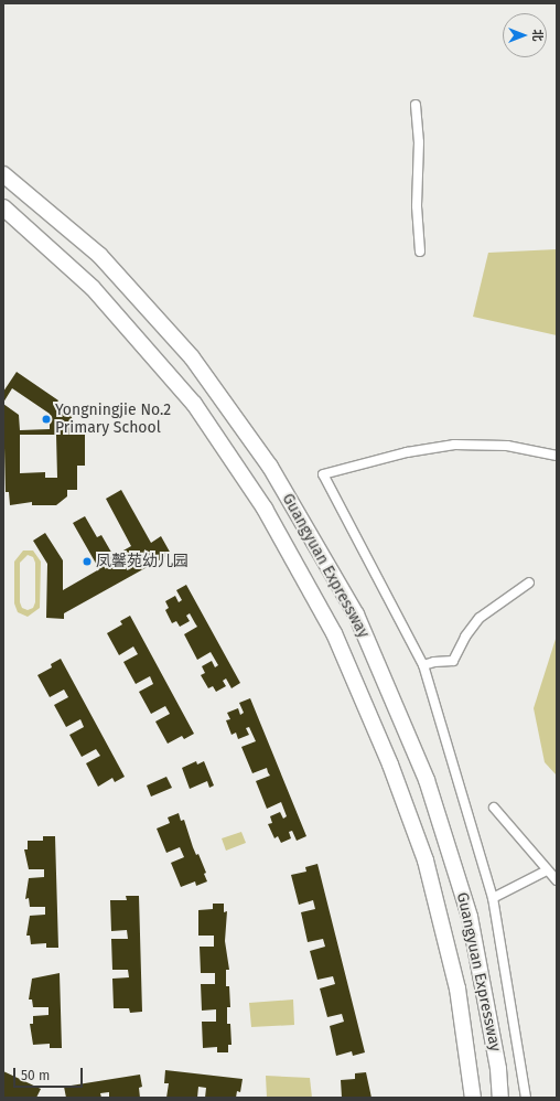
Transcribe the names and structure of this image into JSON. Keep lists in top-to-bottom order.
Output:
{
  "streets": {
    "highway": ["Guangyuan Expressway"]
  },
  "places": ["Yongningjie No.2 Primary School", "凤馨苑幼儿园"],
  "scale_bar": "50 m",
  "north": "right"
}
